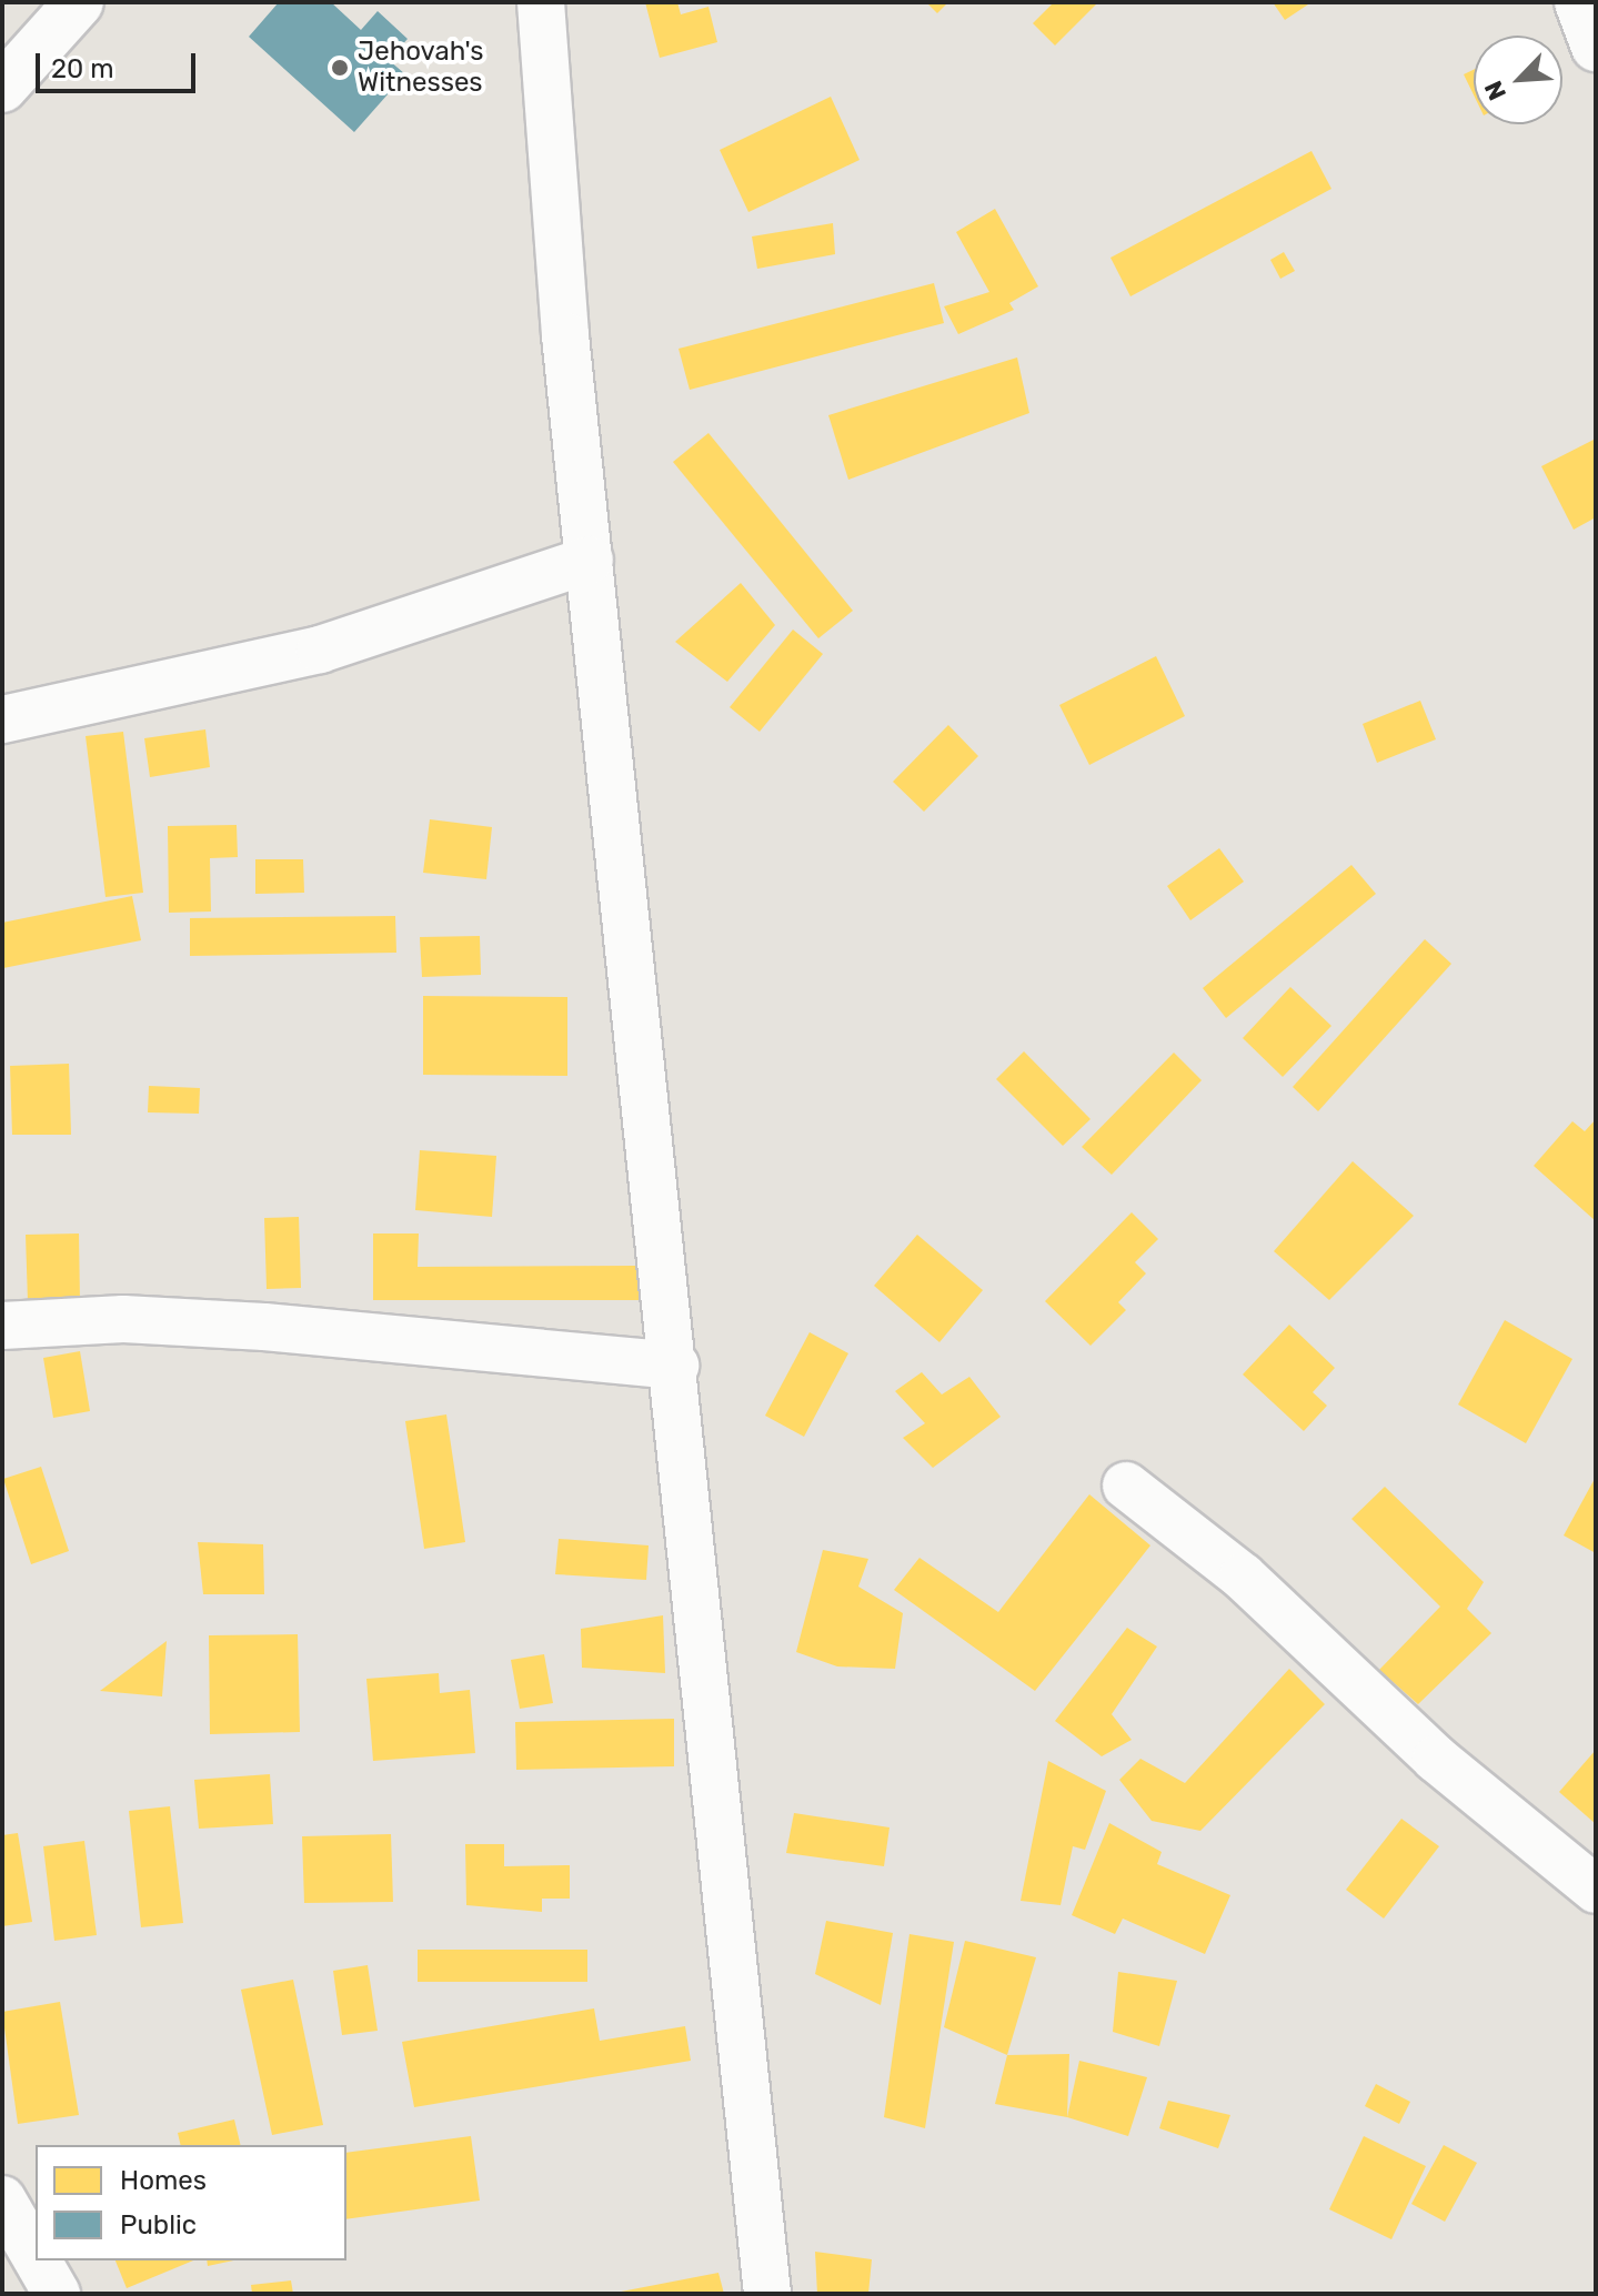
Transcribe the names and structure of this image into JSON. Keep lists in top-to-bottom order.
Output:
{
  "places": ["Jehovah's Witnesses"],
  "legend": ["Homes", "Public"],
  "scale_bar": "20 m",
  "north": "bottom left"
}
